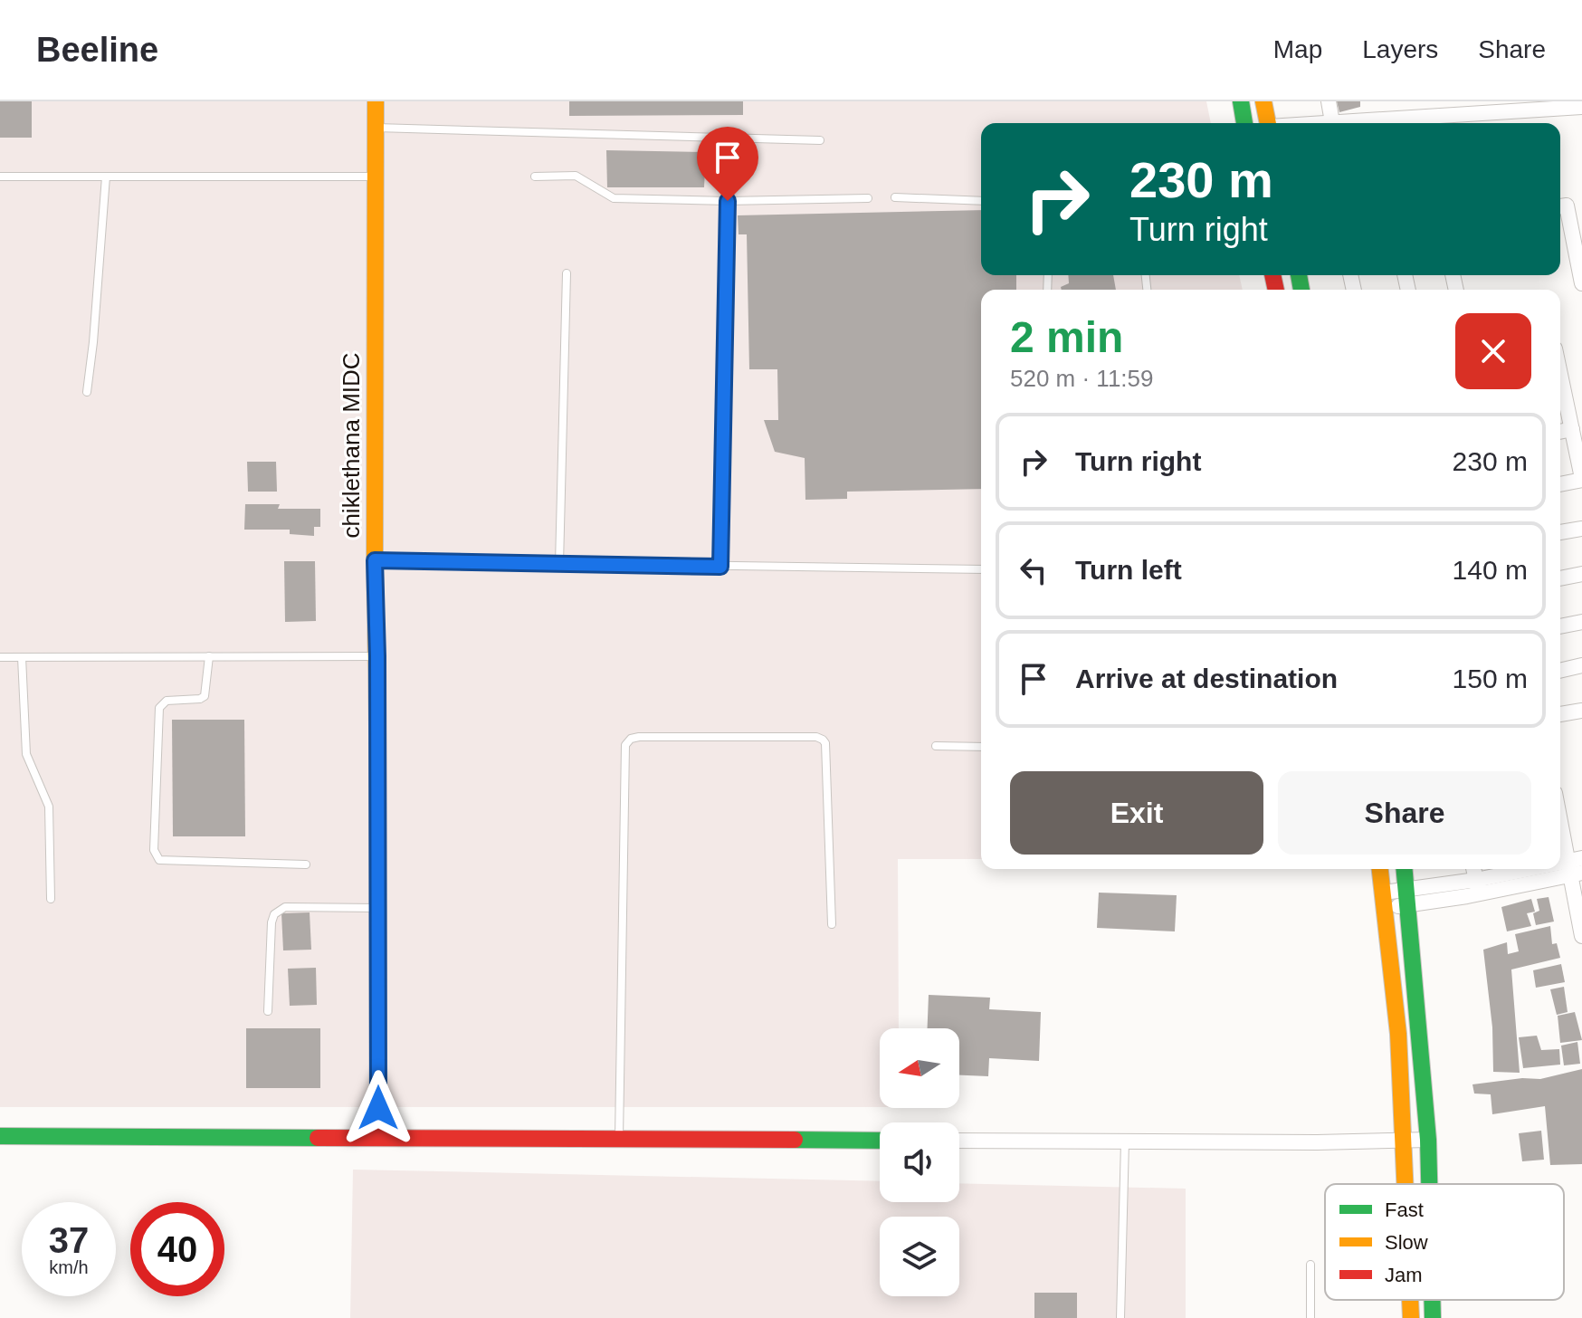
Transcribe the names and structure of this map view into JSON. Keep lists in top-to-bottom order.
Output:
{
  "streets": {
    "street": ["chiklethana MIDC"]
  },
  "legend": ["Fast", "Slow", "Jam"],
  "north": "left",
  "page": {
    "header": "Beeline",
    "nav": ["Map", "Layers", "Share"],
    "turn": ["230 m", "Turn right"],
    "heading": ["2 min", "520 m · 11:59"],
    "list": [
      {
        "name": "Turn right",
        "value": "230 m"
      },
      {
        "name": "Turn left",
        "value": "140 m"
      },
      {
        "name": "Arrive at destination",
        "value": "150 m"
      }
    ],
    "buttons": ["Exit", "Share"],
    "speed": "37 km/h",
    "limit": "40"
  }
}
